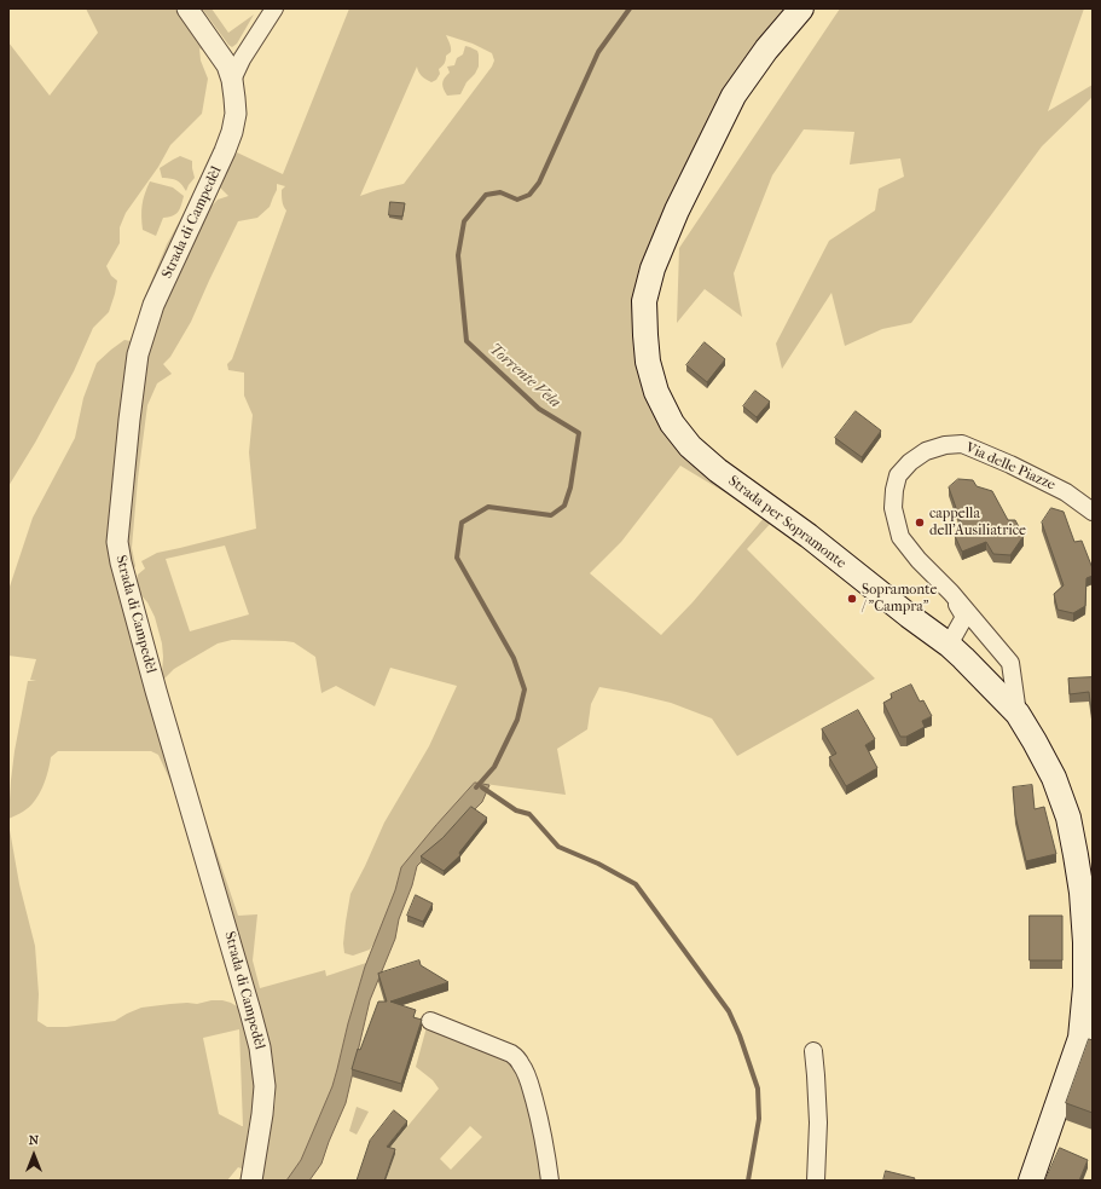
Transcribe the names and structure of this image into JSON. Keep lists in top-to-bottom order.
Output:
{
  "streets": {
    "main road": ["Strada per Sopramonte"],
    "street": ["Strada di Campedèl", "Via delle Piazze"]
  },
  "crossings": [
    ["Via delle Piazze", "Strada per Sopramonte"]
  ],
  "water": ["Torrente Vela"],
  "places": ["cappella dell'Ausiliatrice", "Sopramonte / \"Campra\""],
  "north": "top"
}
